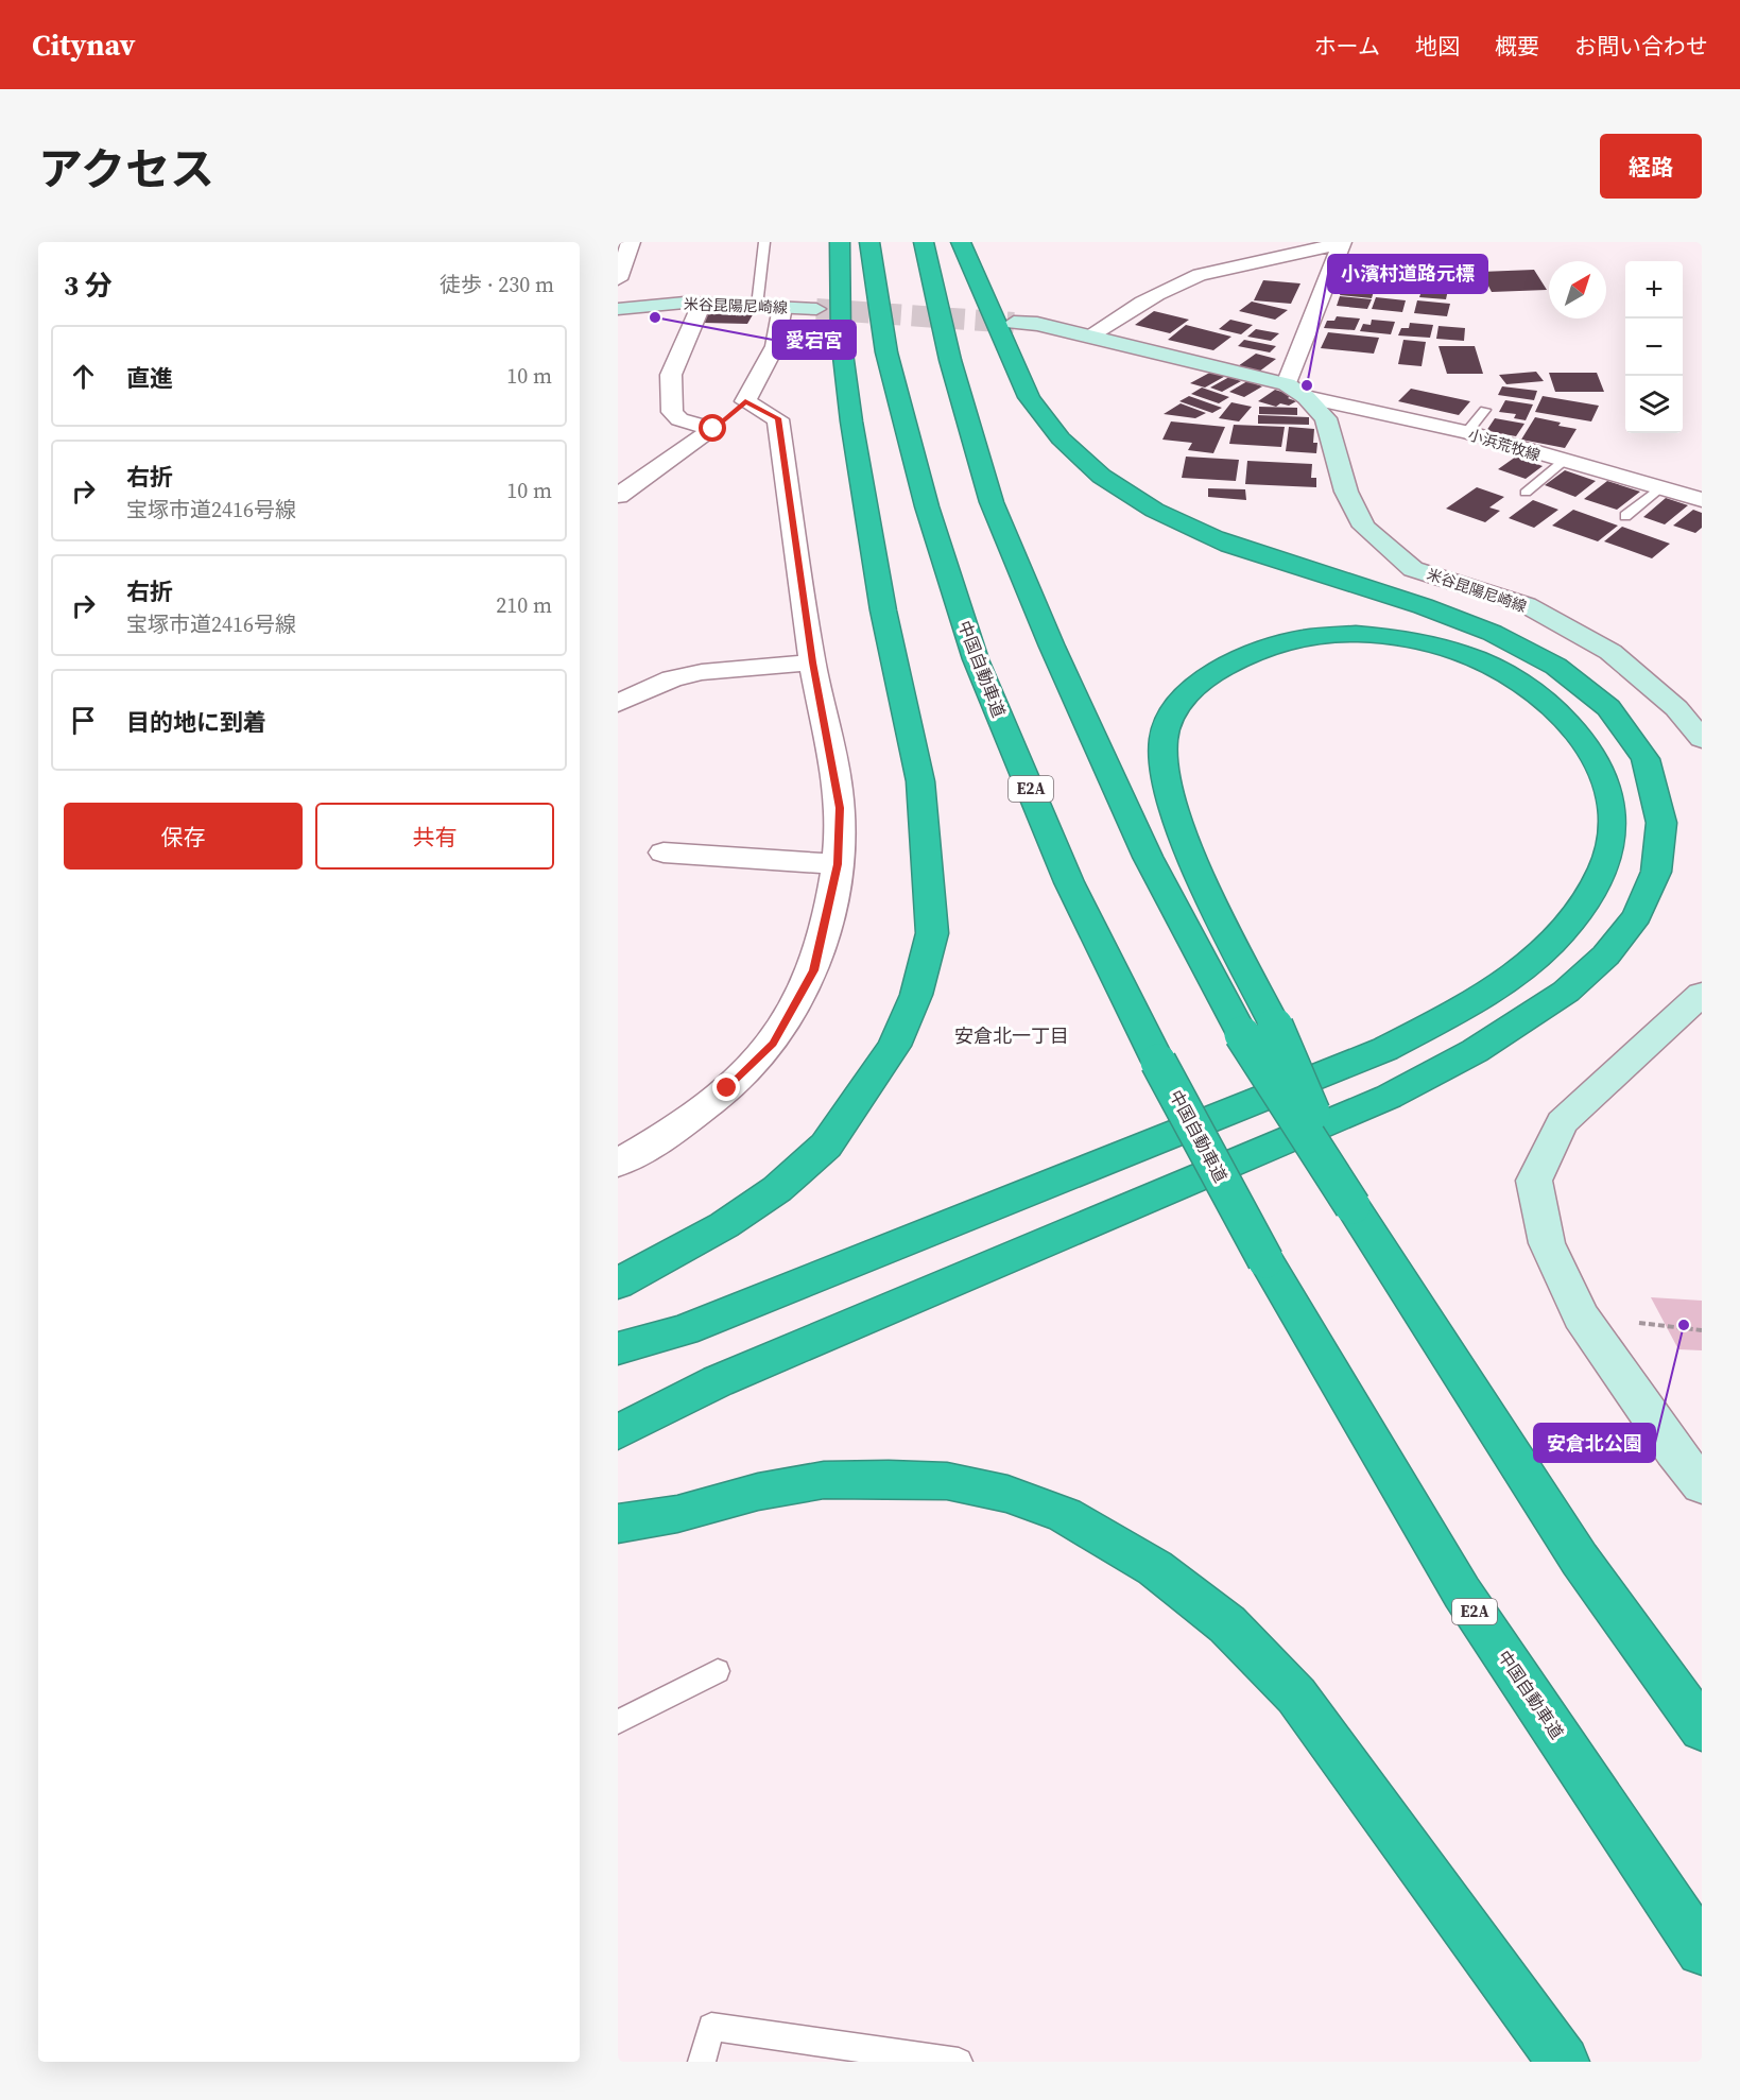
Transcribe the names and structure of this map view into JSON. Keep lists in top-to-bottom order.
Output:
{
  "streets": {
    "highway": ["中国自動車道", "E2A"],
    "main road": ["米谷昆陽尼崎線"],
    "street": ["小浜荒牧線"]
  },
  "crossings": [
    ["米谷昆陽尼崎線", "小浜荒牧線"]
  ],
  "districts": ["安倉北一丁目"],
  "places": ["愛宕宮", "小濱村道路元標", "安倉北公園"],
  "north": "top right",
  "page": {
    "header": "Citynav",
    "nav": [
      "ホーム",
      "地図",
      "概要",
      "お問い合わせ"
    ],
    "title": "アクセス",
    "buttons": [
      "経路",
      ["保存", "共有"]
    ],
    "heading": ["3 分", "徒歩 · 230 m"],
    "map_buttons": ["+", "−"],
    "list": [
      ["直進", "10 m"],
      ["右折", "宝塚市道2416号線", "10 m"],
      ["右折", "宝塚市道2416号線", "210 m"],
      "目的地に到着"
    ]
  }
}
